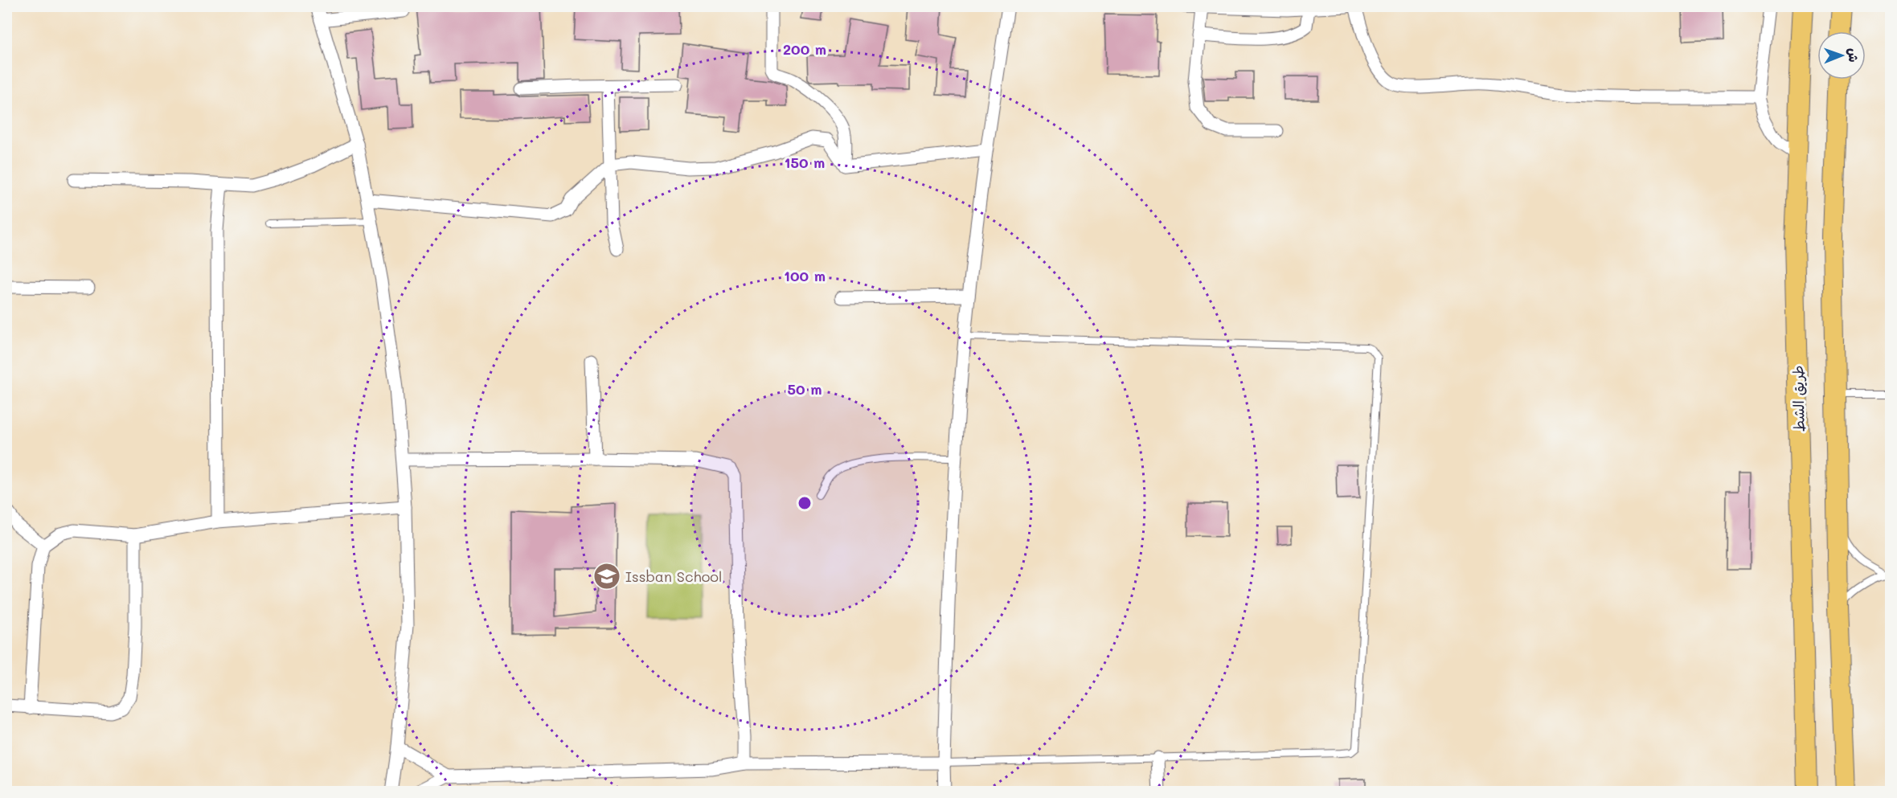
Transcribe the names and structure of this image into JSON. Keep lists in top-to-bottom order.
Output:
{
  "streets": {
    "highway": ["طريق الشط"]
  },
  "places": {
    "school or university": ["Issban School"]
  },
  "north": "right",
  "rings": [
    "200 m",
    "150 m",
    "100 m",
    "50 m"
  ]
}
